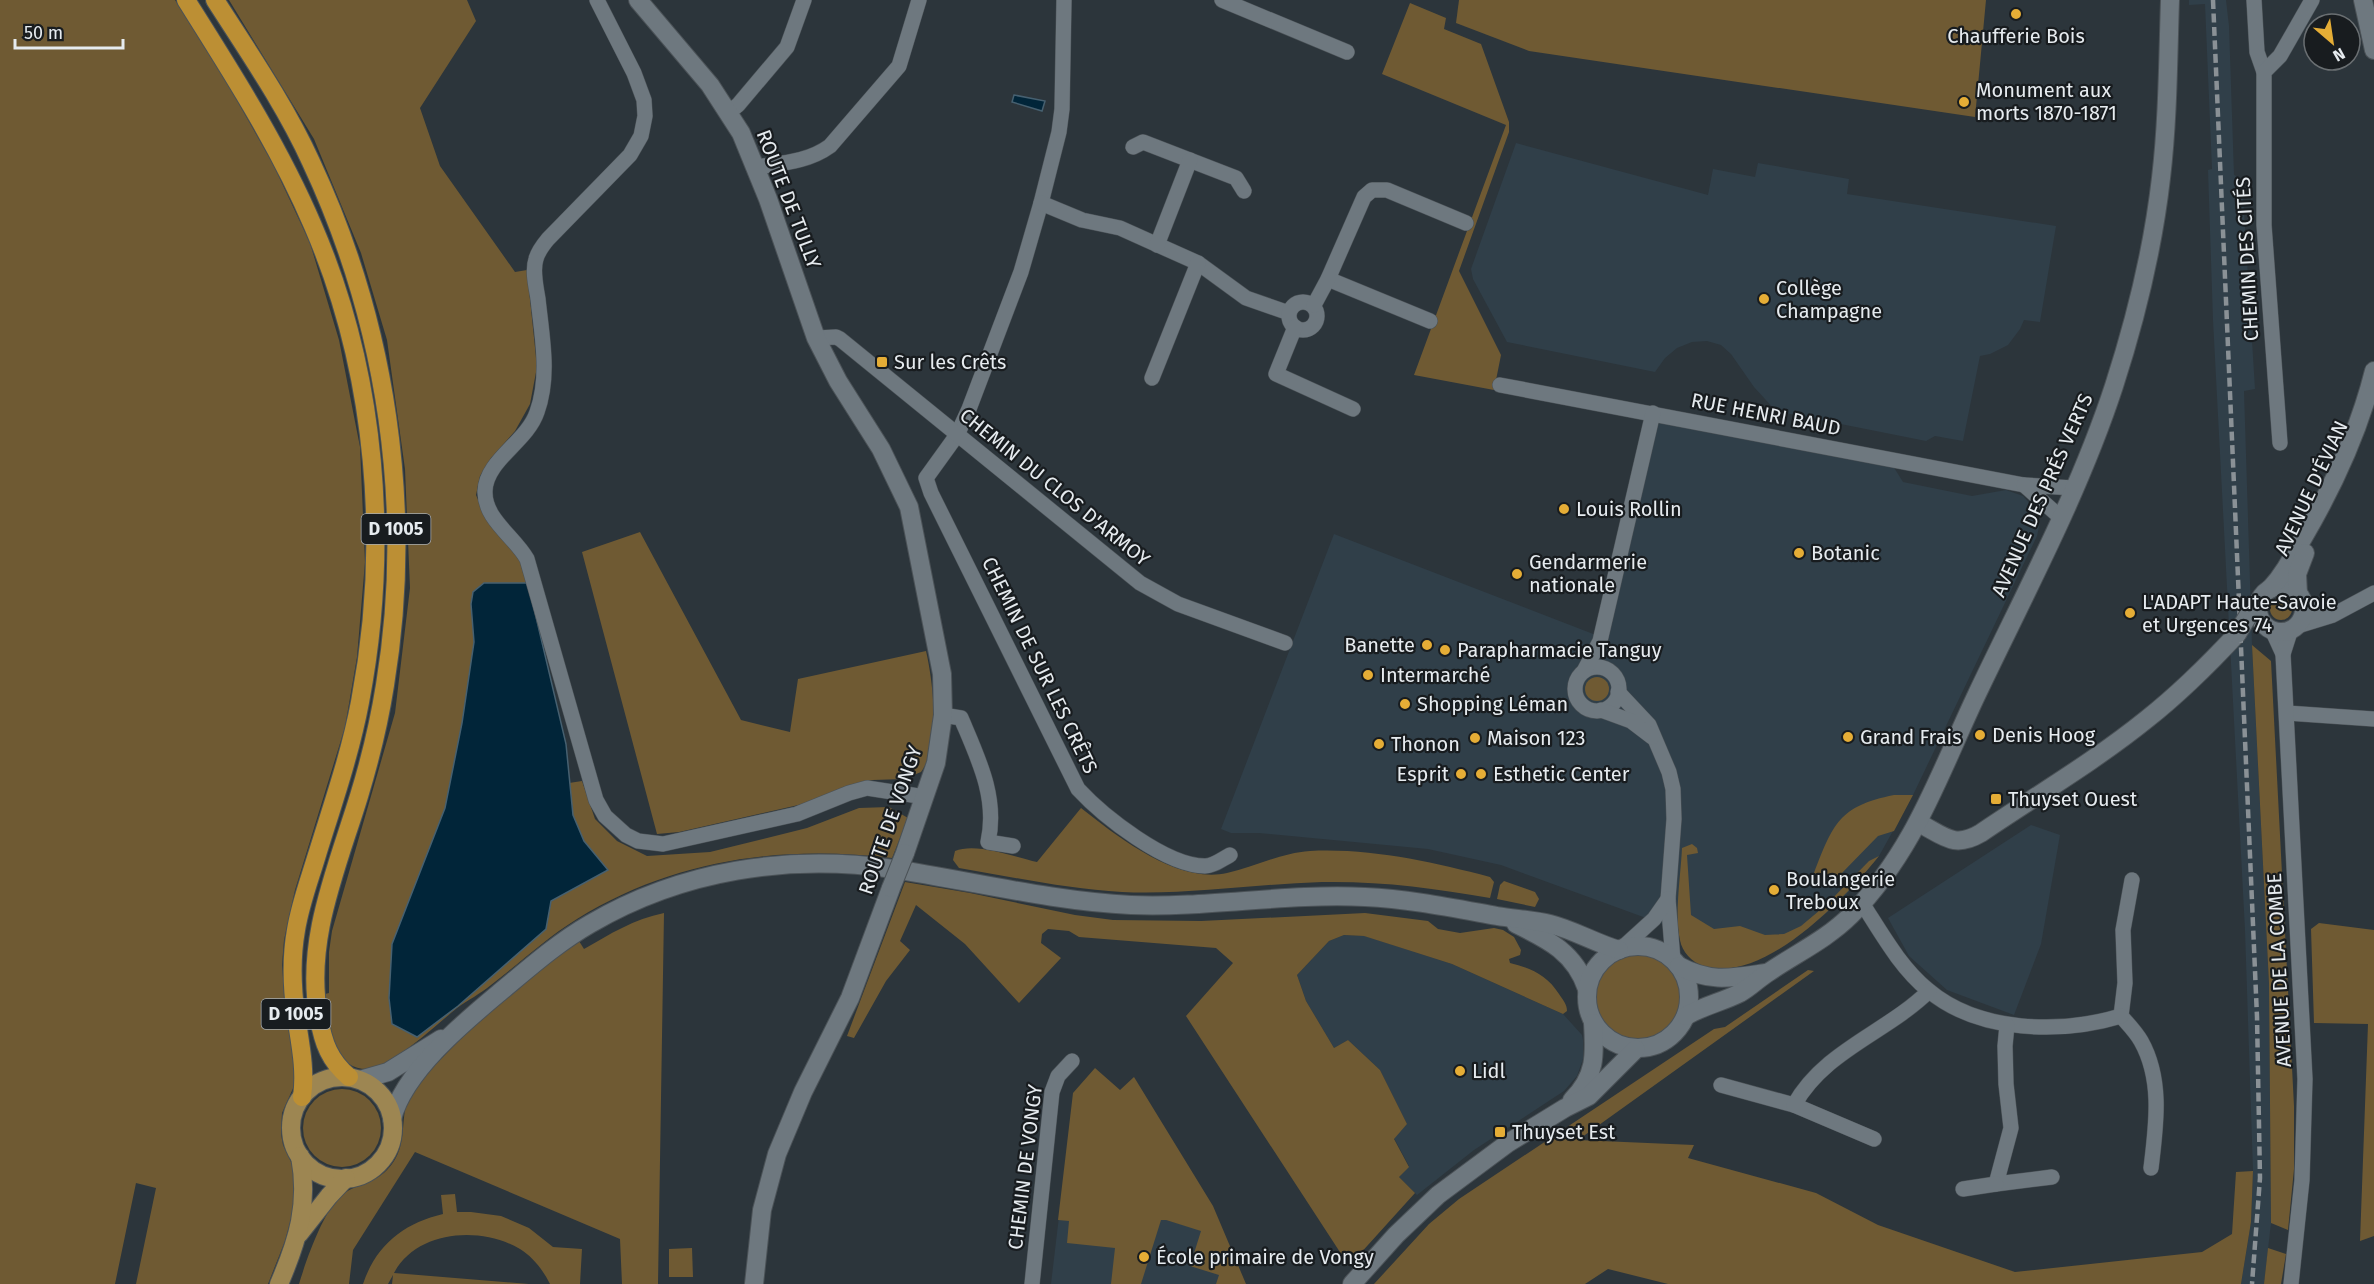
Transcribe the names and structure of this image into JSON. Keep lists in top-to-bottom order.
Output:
{
  "streets": {
    "highway": ["D 1005"],
    "main road": [
      "ROUTE DE TULLY",
      "AVENUE D'ÉVIAN",
      "AVENUE DES PRÉS VERTS",
      "ROUTE DE VONGY"
    ],
    "street": [
      "CHEMIN DES CITÉS",
      "RUE HENRI BAUD",
      "CHEMIN DU CLOS D'ARMOY",
      "CHEMIN DE SUR LES CRÊTS",
      "AVENUE DE LA COMBE",
      "CHEMIN DE VONGY"
    ]
  },
  "crossings": [
    ["ROUTE DE TULLY", "CHEMIN DU CLOS D'ARMOY"],
    ["ROUTE DE TULLY", "ROUTE DE VONGY"],
    ["RUE HENRI BAUD", "AVENUE DES PRÉS VERTS"],
    ["CHEMIN DU CLOS D'ARMOY", "CHEMIN DE SUR LES CRÊTS"],
    ["CHEMIN DU CLOS D'ARMOY", "ROUTE DE VONGY"],
    ["AVENUE D'ÉVIAN", "AVENUE DES PRÉS VERTS"],
    ["AVENUE D'ÉVIAN", "AVENUE DE LA COMBE"]
  ],
  "places": {
    "other": [
      "Chaufferie Bois",
      "Monument aux morts 1870-1871",
      "Collège Champagne",
      "Louis Rollin",
      "Botanic",
      "Gendarmerie nationale",
      "L'ADAPT Haute-Savoie et Urgences 74",
      "Banette",
      "Parapharmacie Tanguy",
      "Intermarché",
      "Shopping Léman",
      "Denis Hoog",
      "Grand Frais",
      "Maison 123",
      "Thonon",
      "Esprit",
      "Esthetic Center",
      "Boulangerie Treboux",
      "Lidl",
      "École primaire de Vongy"
    ],
    "transit": ["Sur les Crêts", "Thuyset Ouest", "Thuyset Est"]
  },
  "scale_bar": "50 m",
  "north": "bottom right"
}
